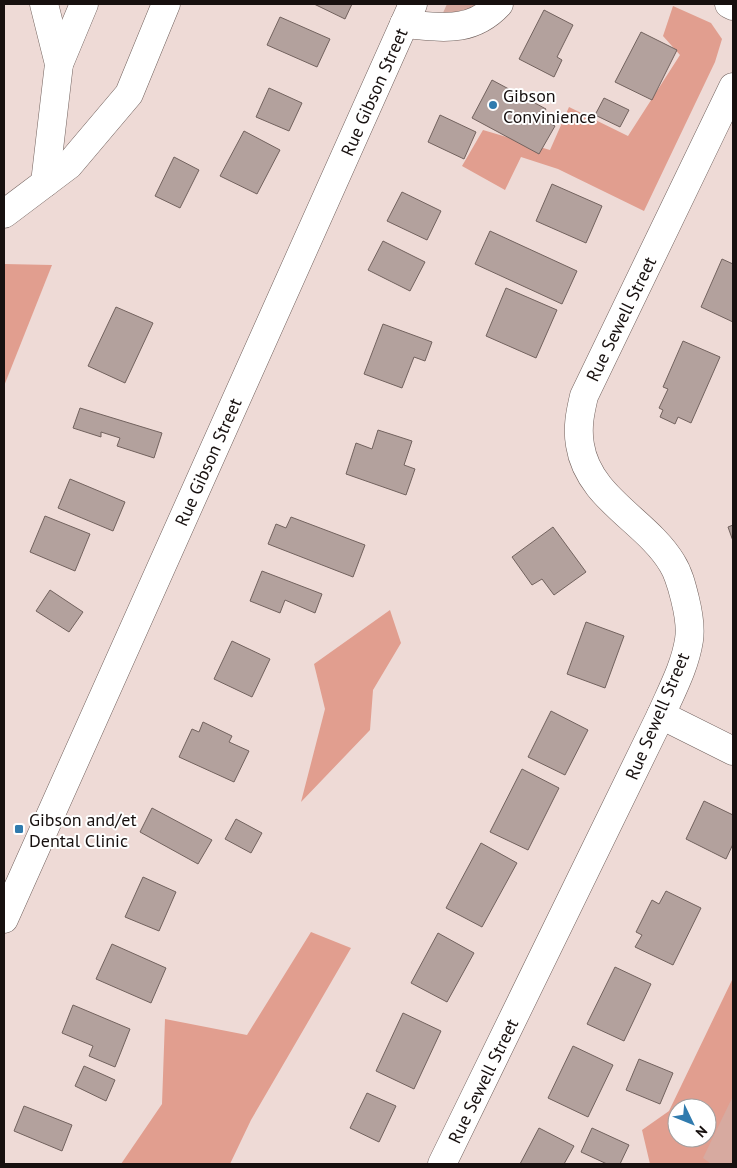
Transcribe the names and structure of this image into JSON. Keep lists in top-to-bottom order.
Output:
{
  "streets": {
    "street": ["Rue Gibson Street", "Rue Sewell Street"]
  },
  "places": {
    "other": ["Gibson Convinience"],
    "transit": ["Gibson and/et Dental Clinic"]
  },
  "north": "bottom right"
}
